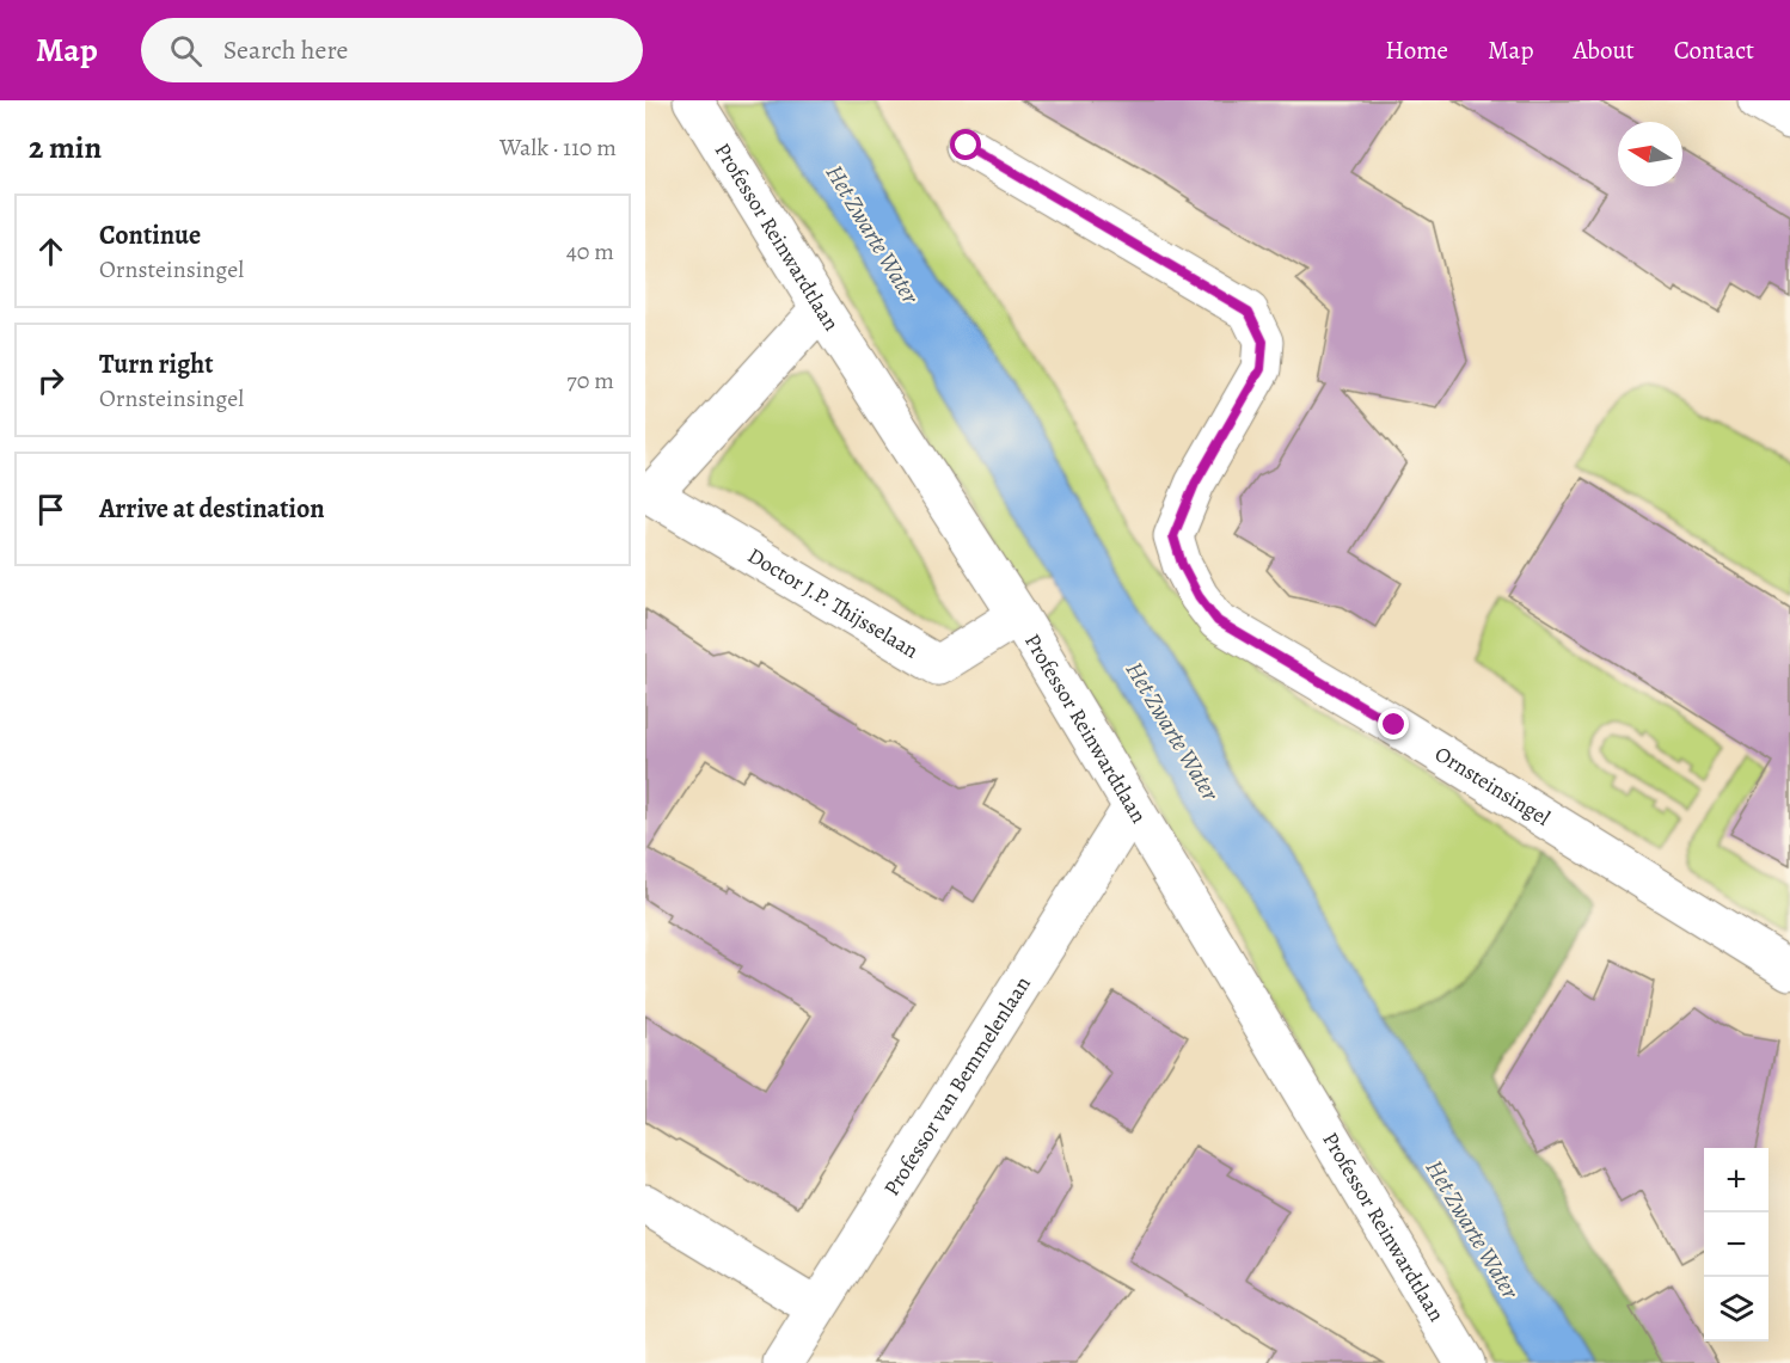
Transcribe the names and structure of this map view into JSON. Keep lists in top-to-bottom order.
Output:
{
  "streets": {
    "street": [
      "Professor Reinwardtlaan",
      "Doctor J.P. Thijsselaan",
      "Ornsteinsingel",
      "Professor van Bemmelenlaan"
    ]
  },
  "crossings": [
    ["Professor Reinwardtlaan", "Doctor J.P. Thijsselaan"],
    ["Professor Reinwardtlaan", "Professor van Bemmelenlaan"]
  ],
  "water": ["Het Zwarte Water"],
  "north": "left",
  "page": {
    "header": "Map",
    "search": "Search here",
    "nav": [
      "Home",
      "Map",
      "About",
      "Contact"
    ],
    "heading": ["2 min", "Walk · 110 m"],
    "list": [
      ["Continue", "Ornsteinsingel", "40 m"],
      ["Turn right", "Ornsteinsingel", "70 m"],
      "Arrive at destination"
    ],
    "map_buttons": ["+", "−"]
  }
}
